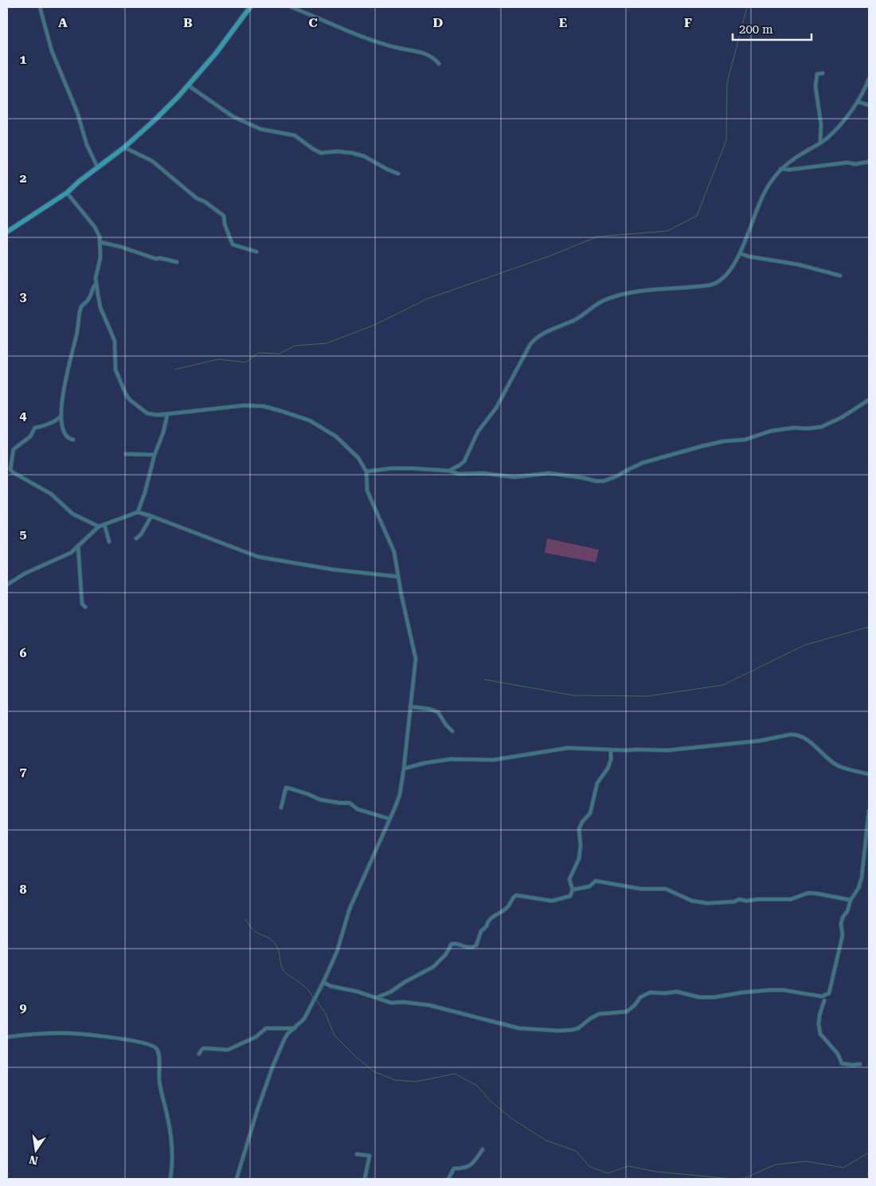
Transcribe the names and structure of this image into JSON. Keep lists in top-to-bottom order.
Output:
{
  "scale_bar": "200 m",
  "north": "bottom",
  "grid": {
    "columns": [
      "A",
      "B",
      "C",
      "D",
      "E",
      "F"
    ],
    "rows": [
      "1",
      "2",
      "3",
      "4",
      "5",
      "6",
      "7",
      "8",
      "9"
    ]
  }
}
